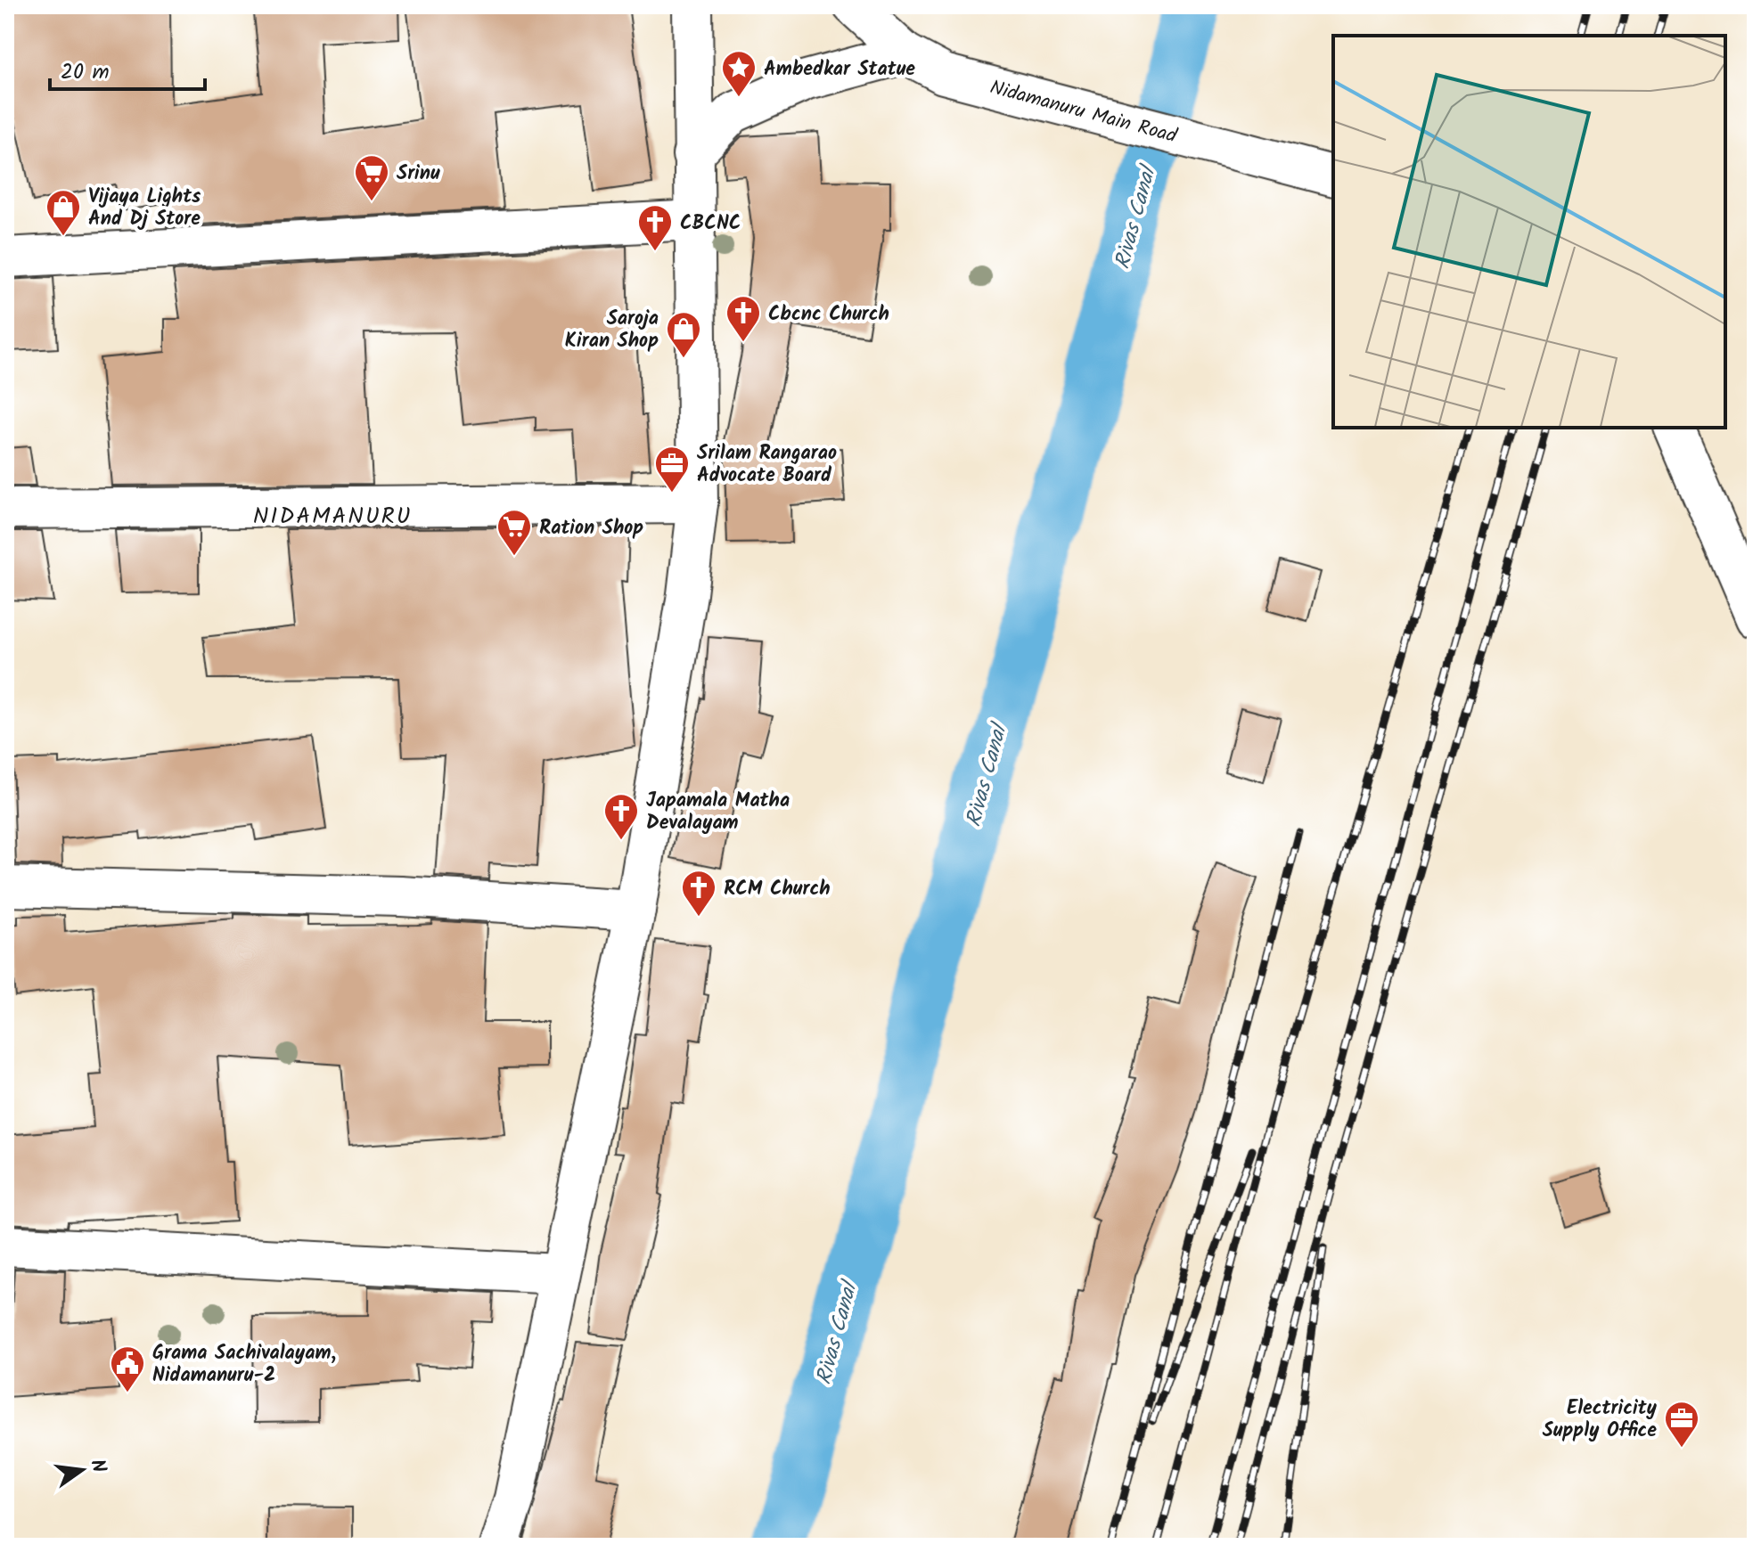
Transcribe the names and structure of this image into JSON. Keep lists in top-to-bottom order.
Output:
{
  "streets": {
    "street": ["Nidamanuru Main Road"]
  },
  "districts": ["NIDAMANURU"],
  "water": ["Rivas Canal"],
  "places": {
    "place": ["Ambedkar Statue"],
    "supermarket": ["Srinu", "Ration Shop"],
    "shop": ["Vijaya Lights And Dj Store", "Saroja Kiran Shop"],
    "church": [
      "CBCNC",
      "Cbcnc Church",
      "Japamala Matha Devalayam",
      "RCM Church"
    ],
    "office": ["Srilam Rangarao Advocate Board", "Electricity Supply Office"],
    "public building": ["Grama Sachivalayam, Nidamanuru-2"]
  },
  "scale_bar": "20 m",
  "north": "right"
}
